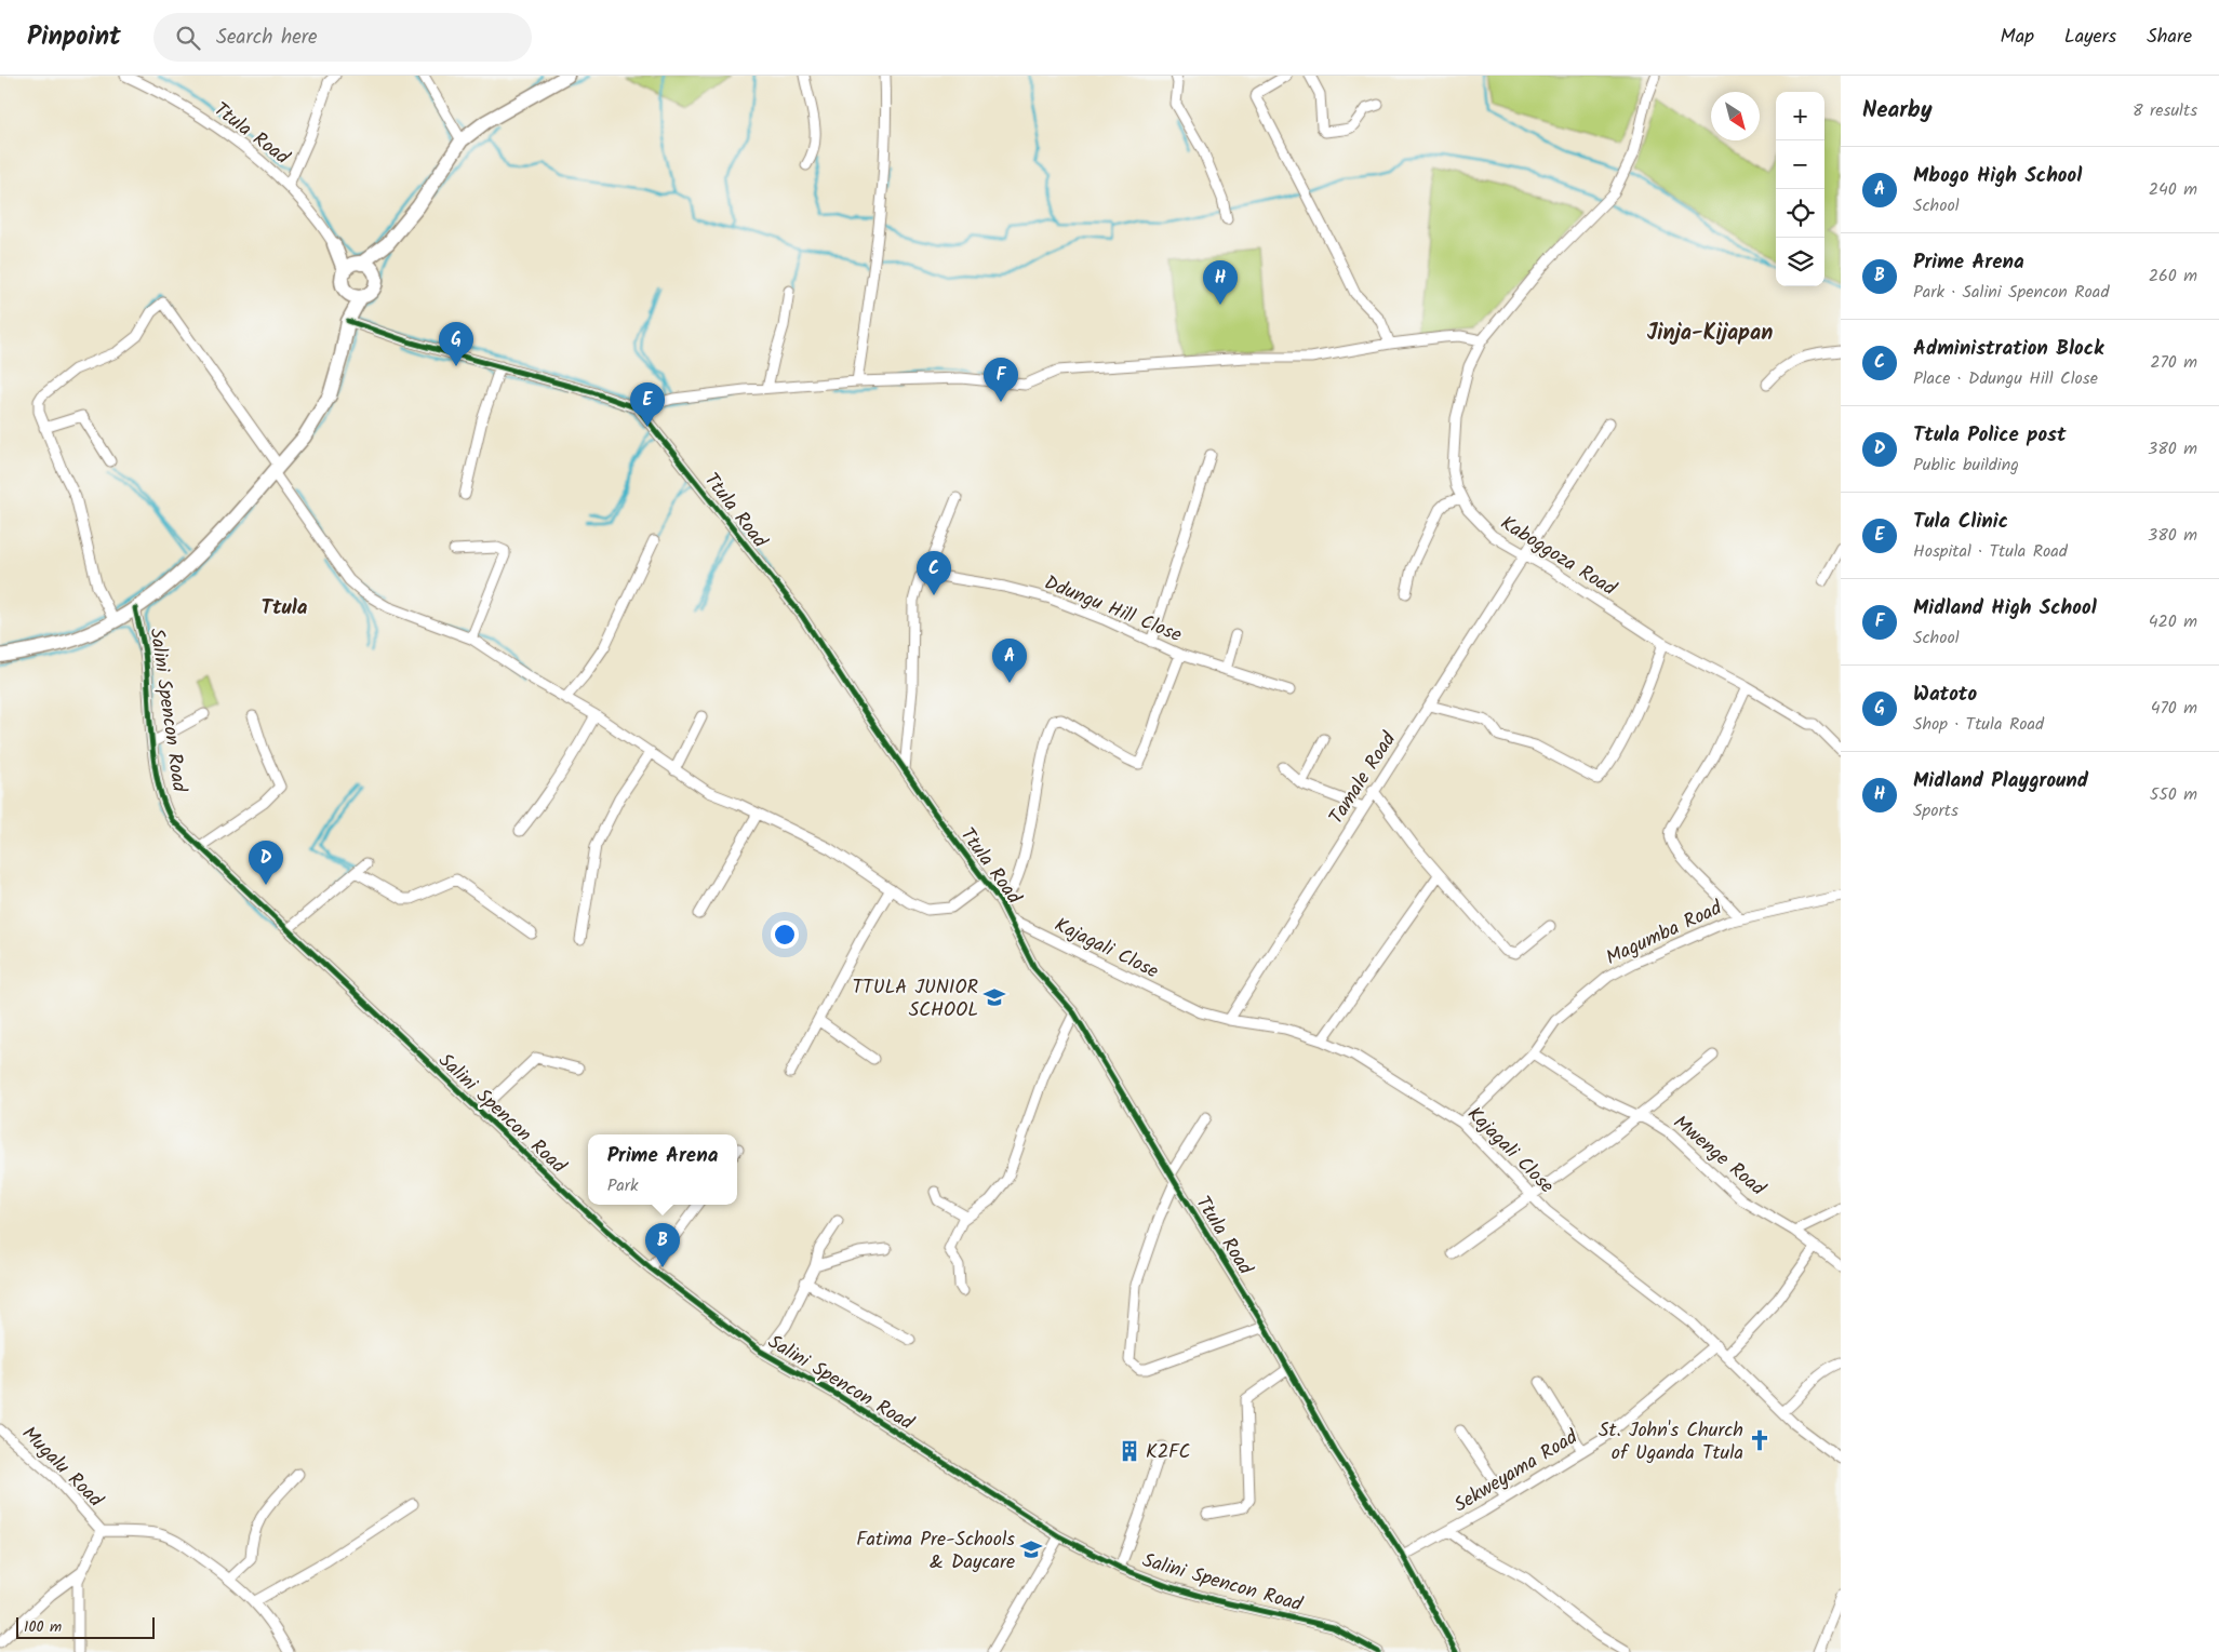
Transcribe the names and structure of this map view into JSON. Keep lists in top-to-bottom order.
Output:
{
  "streets": {
    "street": [
      "Ttula Road",
      "Kaboggoza Road",
      "Ddungu Hill Close",
      "Salini Spencon Road",
      "Tamale Road",
      "Magumba Road",
      "Kajagali Close",
      "Mwenge Road",
      "Mugalu Road",
      "Sekweyama Road"
    ]
  },
  "crossings": [
    ["Ttula Road", "Kajagali Close"],
    ["Ttula Road", "Sekweyama Road"],
    ["Kaboggoza Road", "Tamale Road"],
    ["Tamale Road", "Kajagali Close"],
    ["Magumba Road", "Kajagali Close"],
    ["Magumba Road", "Mwenge Road"],
    ["Kajagali Close", "Sekweyama Road"]
  ],
  "districts": ["Jinja-Kijapan", "Ttula"],
  "places": {
    "school or university": ["TTULA JUNIOR SCHOOL", "Fatima Pre-Schools & Daycare"],
    "church": ["St. John's Church of Uganda Ttula"],
    "building": ["K2FC"]
  },
  "scale_bar": "100 m",
  "north": "bottom right",
  "page": {
    "header": "Pinpoint",
    "search": "Search here",
    "nav": ["Map", "Layers", "Share"],
    "heading": ["Nearby", "8 results"],
    "map_buttons": ["+", "−"],
    "list": [
      {
        "mark": "A",
        "name": "Mbogo High School",
        "note": "School",
        "value": "240 m"
      },
      {
        "mark": "B",
        "name": "Prime Arena",
        "note": "Park · Salini Spencon Road",
        "value": "260 m"
      },
      {
        "mark": "C",
        "name": "Administration Block",
        "note": "Place · Ddungu Hill Close",
        "value": "270 m"
      },
      {
        "mark": "D",
        "name": "Ttula Police post",
        "note": "Public building",
        "value": "380 m"
      },
      {
        "mark": "E",
        "name": "Tula Clinic",
        "note": "Hospital · Ttula Road",
        "value": "380 m"
      },
      {
        "mark": "F",
        "name": "Midland High School",
        "note": "School",
        "value": "420 m"
      },
      {
        "mark": "G",
        "name": "Watoto",
        "note": "Shop · Ttula Road",
        "value": "470 m"
      },
      {
        "mark": "H",
        "name": "Midland Playground",
        "note": "Sports",
        "value": "550 m"
      }
    ],
    "pins": [
      "H",
      "G",
      "F",
      "E",
      "C",
      "A",
      "D",
      "B"
    ],
    "popup": ["Prime Arena", "Park"],
    "scale": "100 m"
  }
}
